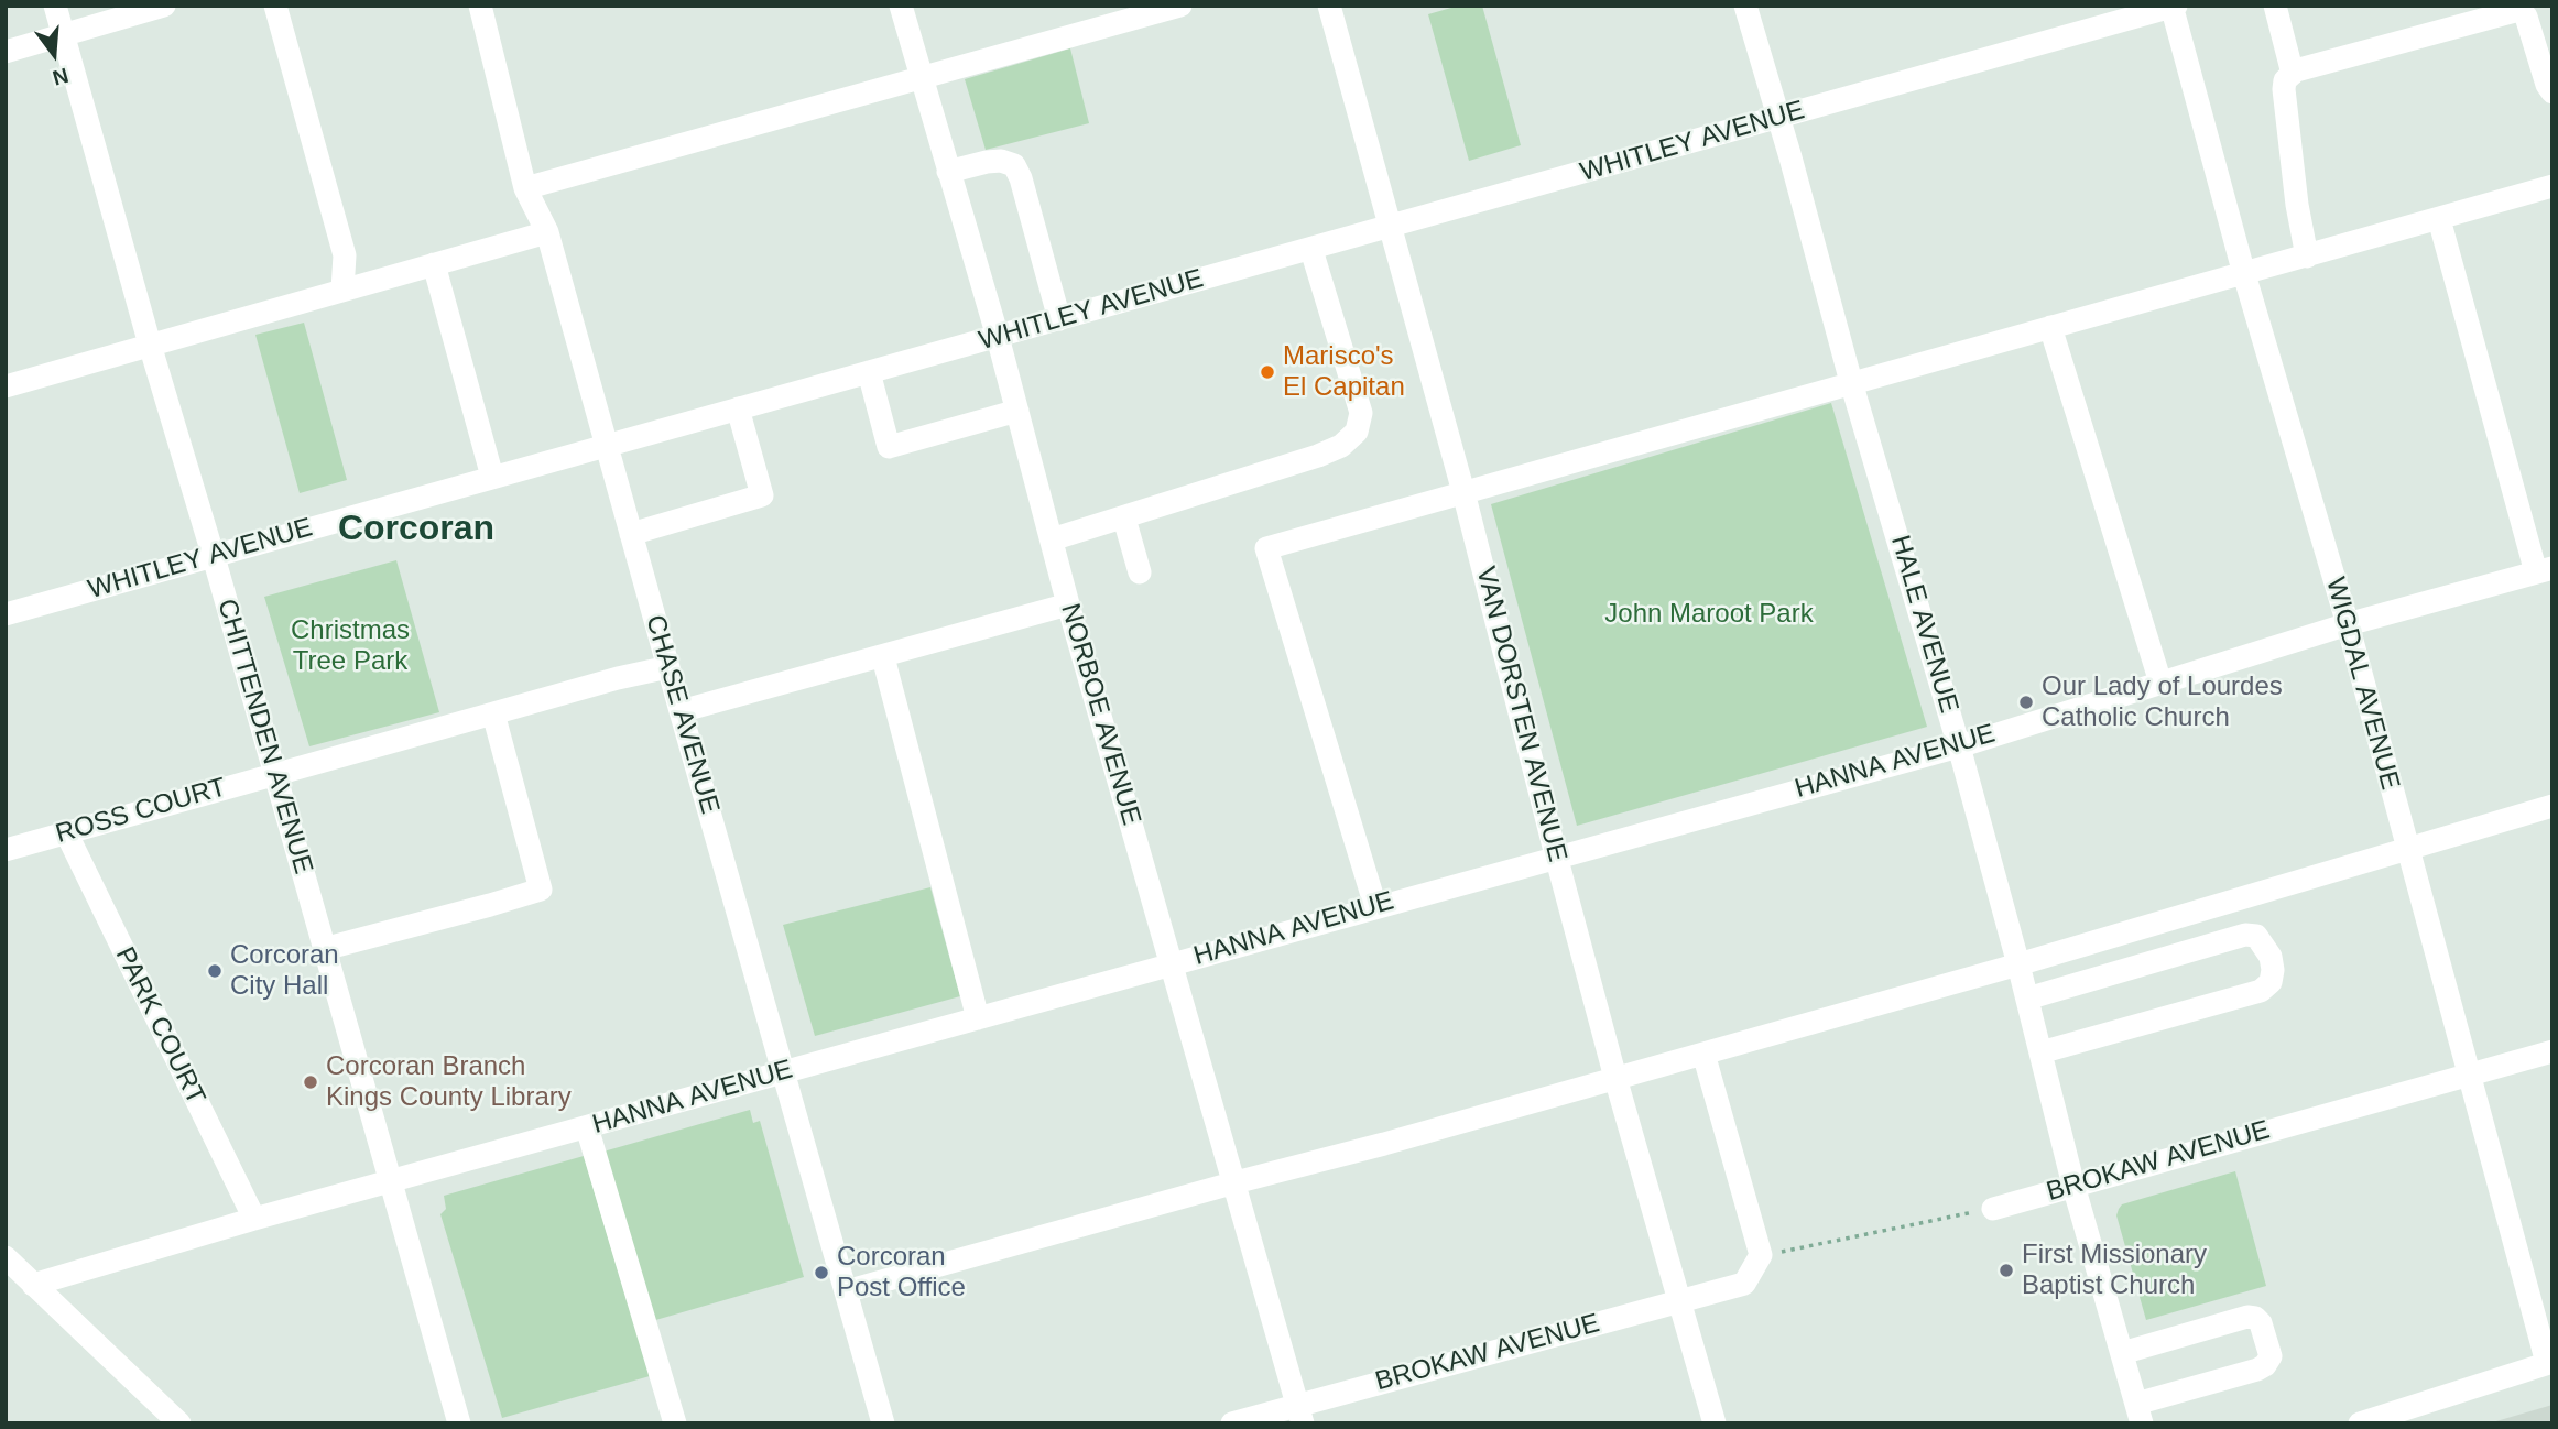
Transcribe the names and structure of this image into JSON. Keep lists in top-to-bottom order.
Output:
{
  "streets": {
    "street": [
      "WHITLEY AVENUE",
      "HALE AVENUE",
      "WIGDAL AVENUE",
      "CHASE AVENUE",
      "NORBOE AVENUE",
      "VAN DORSTEN AVENUE",
      "CHITTENDEN AVENUE",
      "HANNA AVENUE",
      "ROSS COURT",
      "PARK COURT",
      "BROKAW AVENUE"
    ]
  },
  "crossings": [
    ["WHITLEY AVENUE", "HALE AVENUE"],
    ["WHITLEY AVENUE", "WIGDAL AVENUE"],
    ["WHITLEY AVENUE", "CHASE AVENUE"],
    ["WHITLEY AVENUE", "NORBOE AVENUE"],
    ["WHITLEY AVENUE", "VAN DORSTEN AVENUE"],
    ["WHITLEY AVENUE", "CHITTENDEN AVENUE"],
    ["HALE AVENUE", "HANNA AVENUE"],
    ["HALE AVENUE", "BROKAW AVENUE"],
    ["WIGDAL AVENUE", "HANNA AVENUE"],
    ["WIGDAL AVENUE", "BROKAW AVENUE"],
    ["CHASE AVENUE", "HANNA AVENUE"],
    ["CHASE AVENUE", "ROSS COURT"],
    ["NORBOE AVENUE", "HANNA AVENUE"],
    ["NORBOE AVENUE", "BROKAW AVENUE"],
    ["VAN DORSTEN AVENUE", "HANNA AVENUE"],
    ["VAN DORSTEN AVENUE", "BROKAW AVENUE"],
    ["CHITTENDEN AVENUE", "HANNA AVENUE"],
    ["CHITTENDEN AVENUE", "ROSS COURT"],
    ["HANNA AVENUE", "PARK COURT"],
    ["ROSS COURT", "PARK COURT"]
  ],
  "districts": ["Corcoran"],
  "parks": ["John Maroot Park", "Christmas Tree Park"],
  "places": [
    "Marisco's El Capitan",
    "Our Lady of Lourdes Catholic Church",
    "Corcoran City Hall",
    "Corcoran Branch Kings County Library",
    "First Missionary Baptist Church",
    "Corcoran Post Office"
  ],
  "north": "bottom"
}
